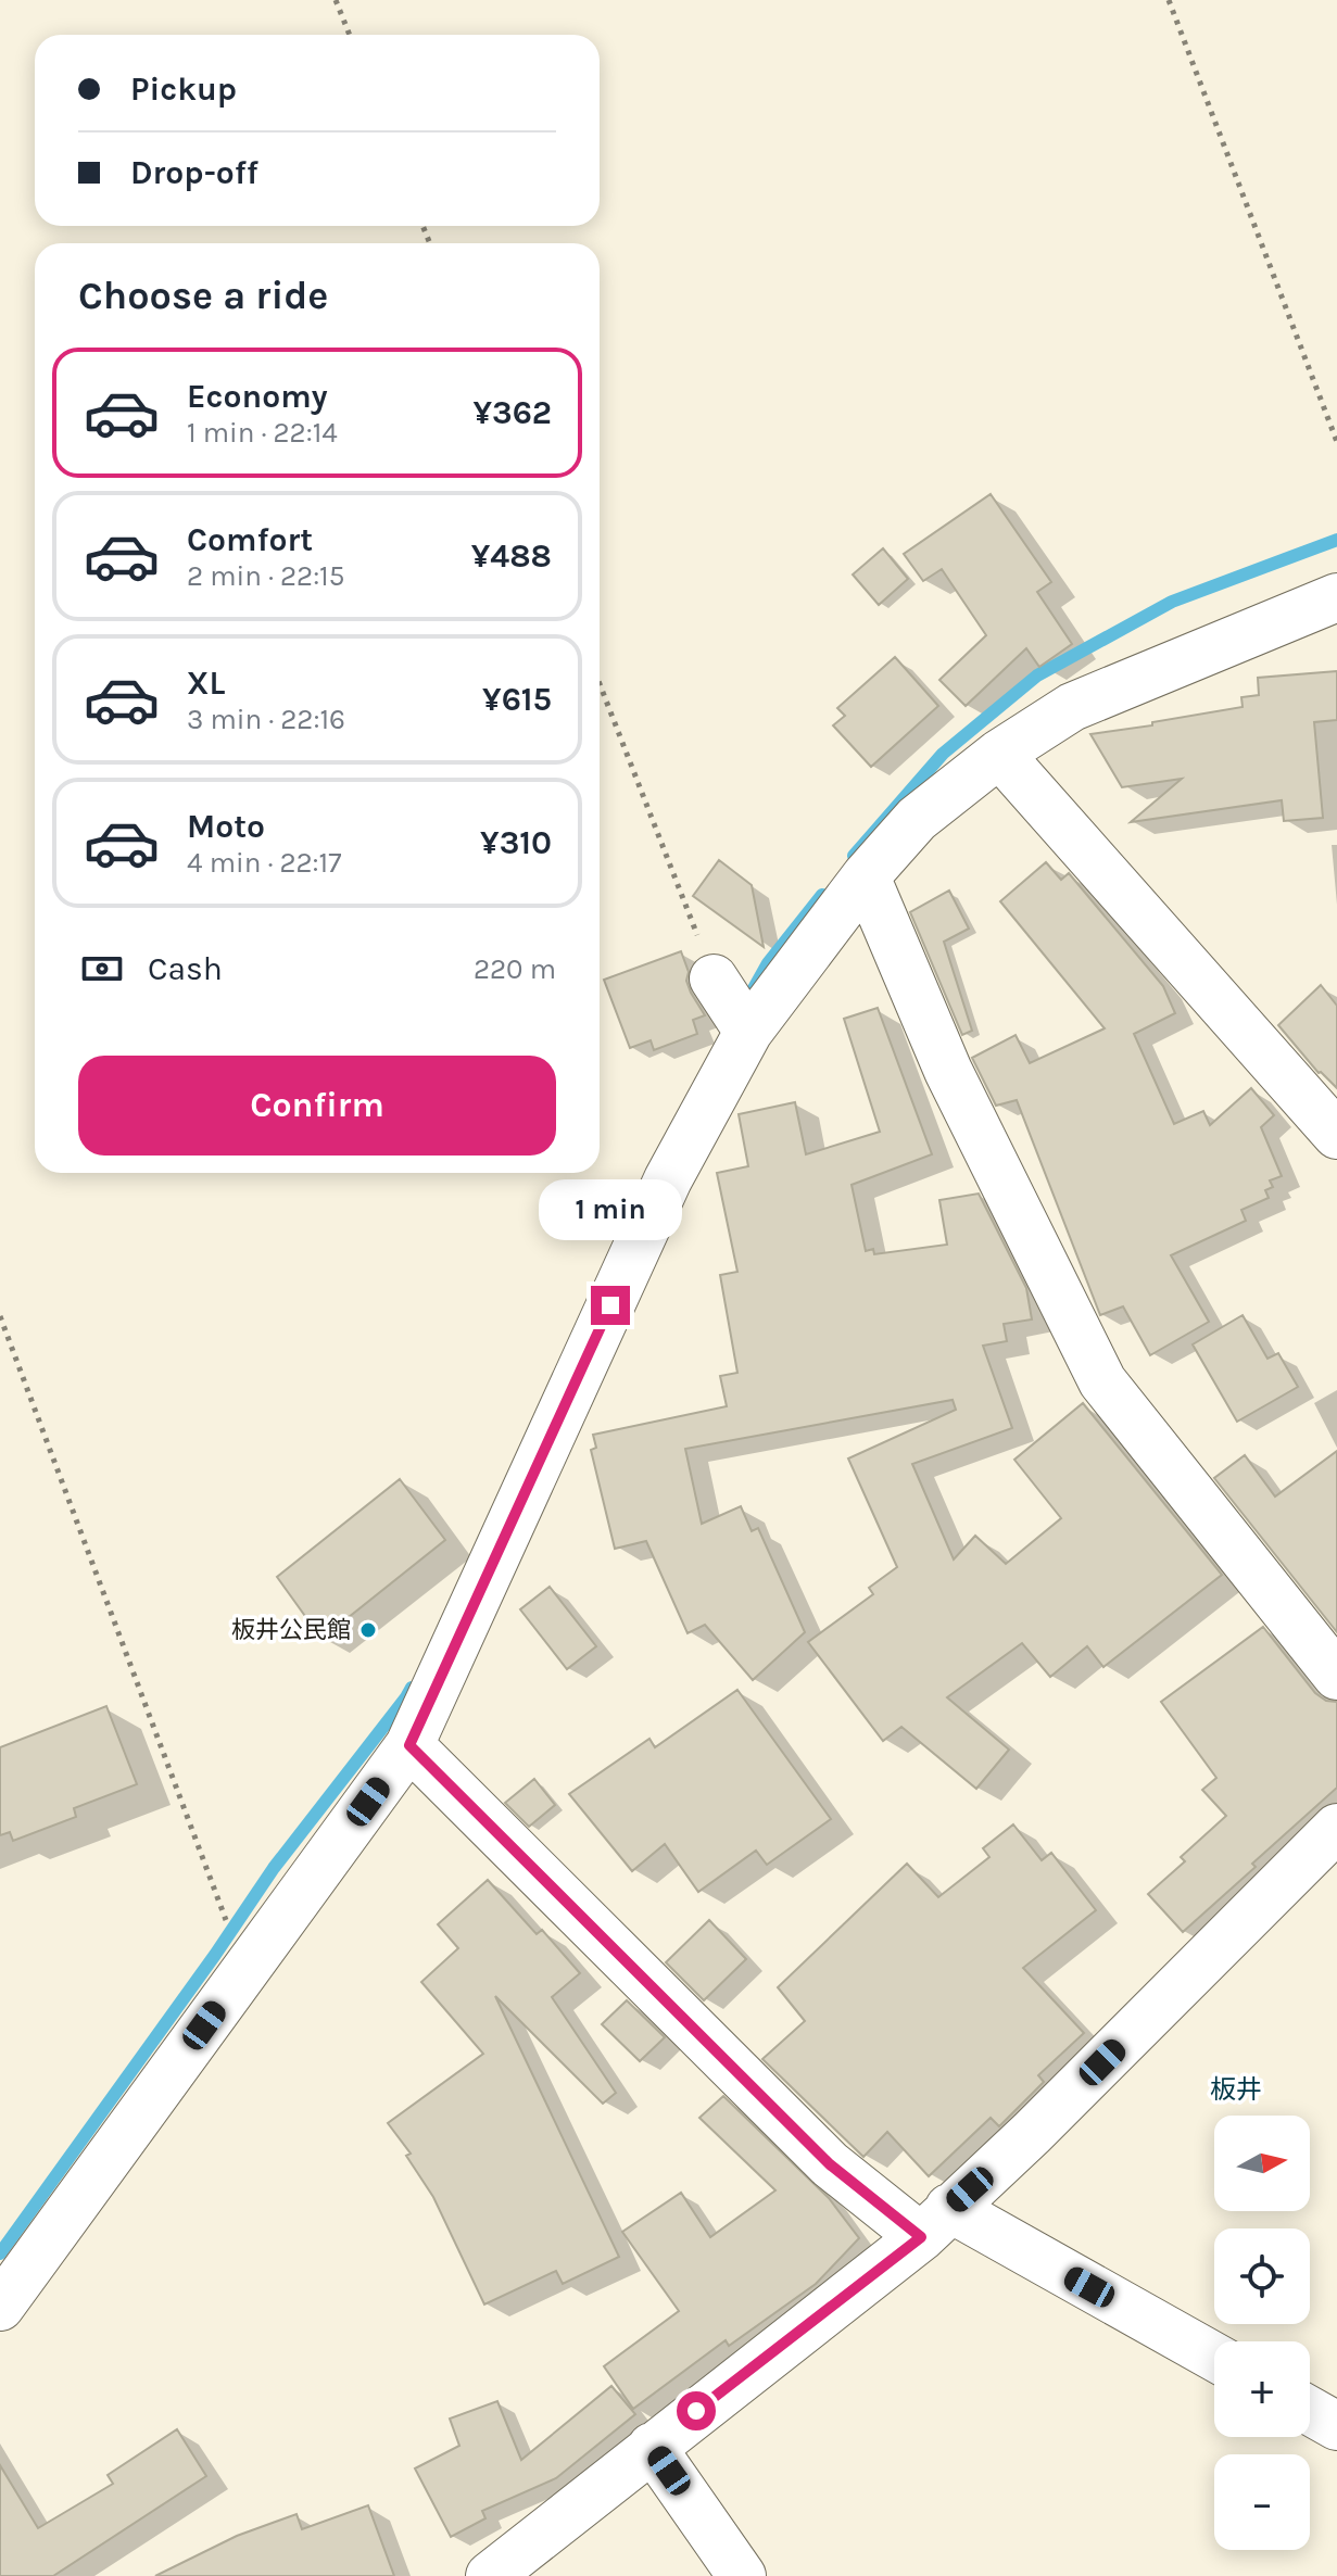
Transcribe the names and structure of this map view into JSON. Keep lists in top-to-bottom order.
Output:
{
  "districts": ["板井"],
  "places": ["板井公民館"],
  "north": "right",
  "page": {
    "banner": ["Pickup", "Drop-off"],
    "heading": "Choose a ride",
    "list": [
      {
        "name": "Economy",
        "note": "1 min · 22:14",
        "value": "¥362"
      },
      {
        "name": "Comfort",
        "note": "2 min · 22:15",
        "value": "¥488"
      },
      {
        "name": "XL",
        "note": "3 min · 22:16",
        "value": "¥615"
      },
      {
        "name": "Moto",
        "note": "4 min · 22:17",
        "value": "¥310"
      }
    ],
    "pay": ["Cash", "220 m"],
    "buttons": "Confirm",
    "bubble": "1 min",
    "map_buttons": ["+", "−"]
  }
}
